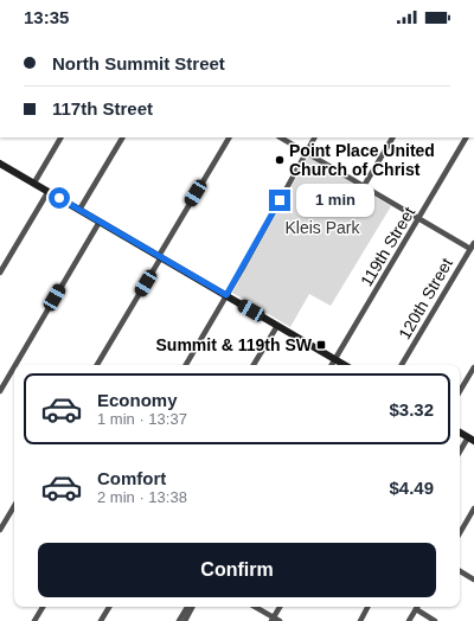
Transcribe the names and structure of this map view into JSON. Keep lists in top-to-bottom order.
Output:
{
  "streets": {
    "street": ["119th Street", "120th Street"]
  },
  "parks": ["Kleis Park"],
  "places": {
    "other": ["Point Place United Church of Christ"],
    "transit": ["Summit & 119th SW"]
  },
  "page": {
    "status": "13:35",
    "banner": ["North Summit Street", "117th Street"],
    "bubble": "1 min",
    "list": [
      {
        "name": "Economy",
        "note": "1 min · 13:37",
        "value": "$3.32"
      },
      {
        "name": "Comfort",
        "note": "2 min · 13:38",
        "value": "$4.49"
      }
    ],
    "buttons": "Confirm"
  }
}
